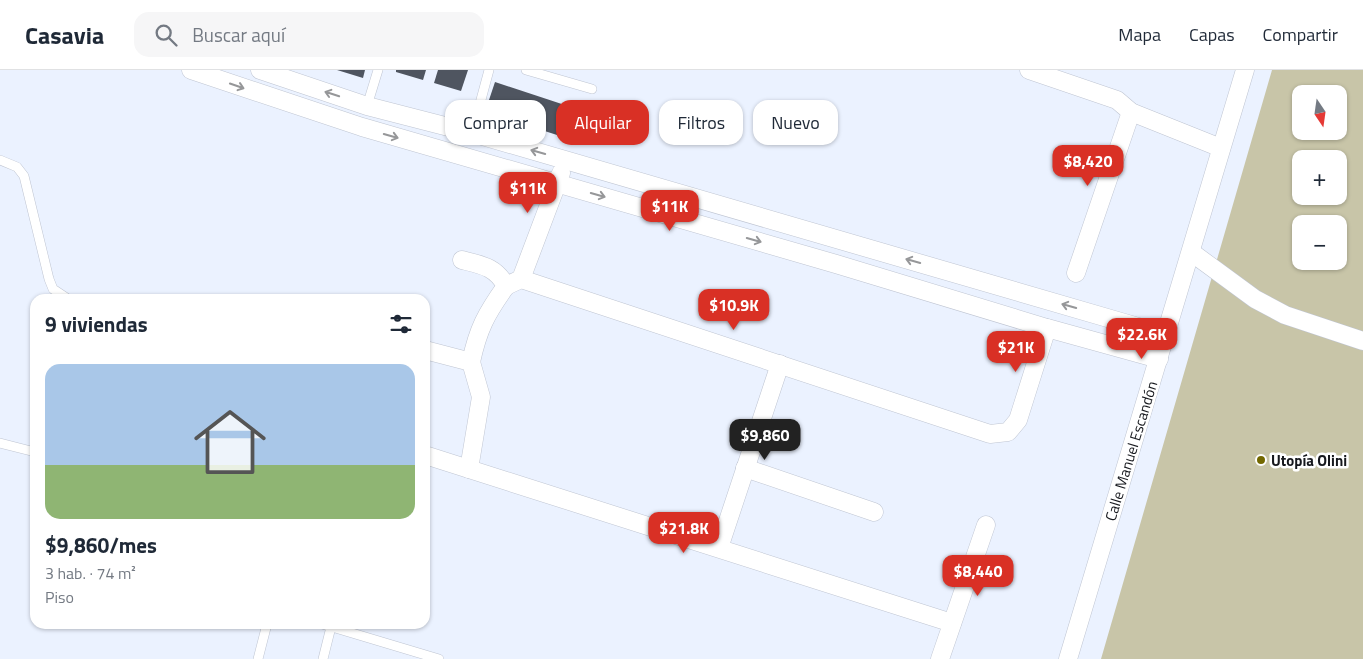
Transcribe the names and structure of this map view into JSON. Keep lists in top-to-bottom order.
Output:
{
  "streets": {
    "street": ["Calle Manuel Escandón"]
  },
  "places": ["Utopía Olini"],
  "north": "bottom",
  "page": {
    "header": "Casavia",
    "search": "Buscar aquí",
    "nav": ["Mapa", "Capas", "Compartir"],
    "map_buttons": ["+", "−"],
    "chip": [
      "Comprar",
      "Alquilar",
      "Filtros",
      "Nuevo"
    ],
    "price": [
      "$8,420",
      "$11K",
      "$11K",
      "$10.9K",
      "$22.6K",
      "$21K",
      "$9,860",
      "$21.8K",
      "$8,440"
    ],
    "heading": "9 viviendas",
    "list": [
      {
        "name": "$9,860/mes",
        "note": "3 hab. · 74 m² · Piso"
      }
    ]
  }
}
